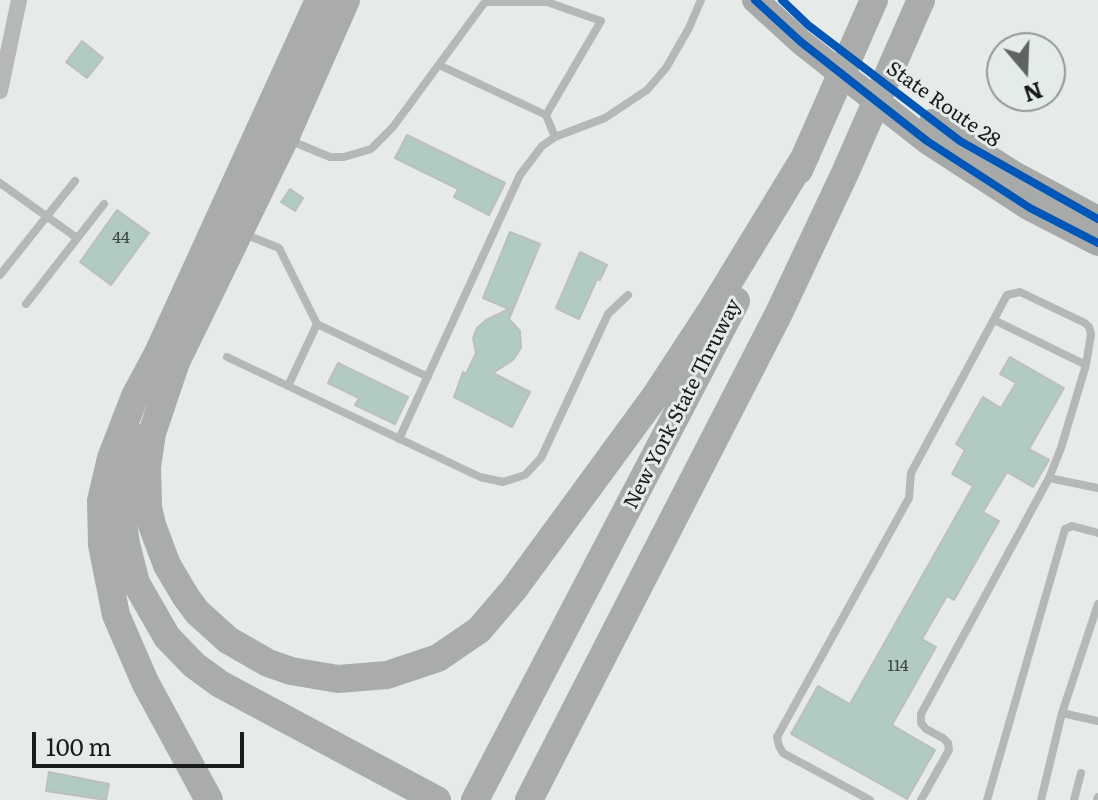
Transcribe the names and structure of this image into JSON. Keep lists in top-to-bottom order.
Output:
{
  "streets": {
    "highway": ["State Route 28", "New York State Thruway"]
  },
  "house_numbers": ["44", "114"],
  "scale_bar": "100 m",
  "north": "bottom"
}
